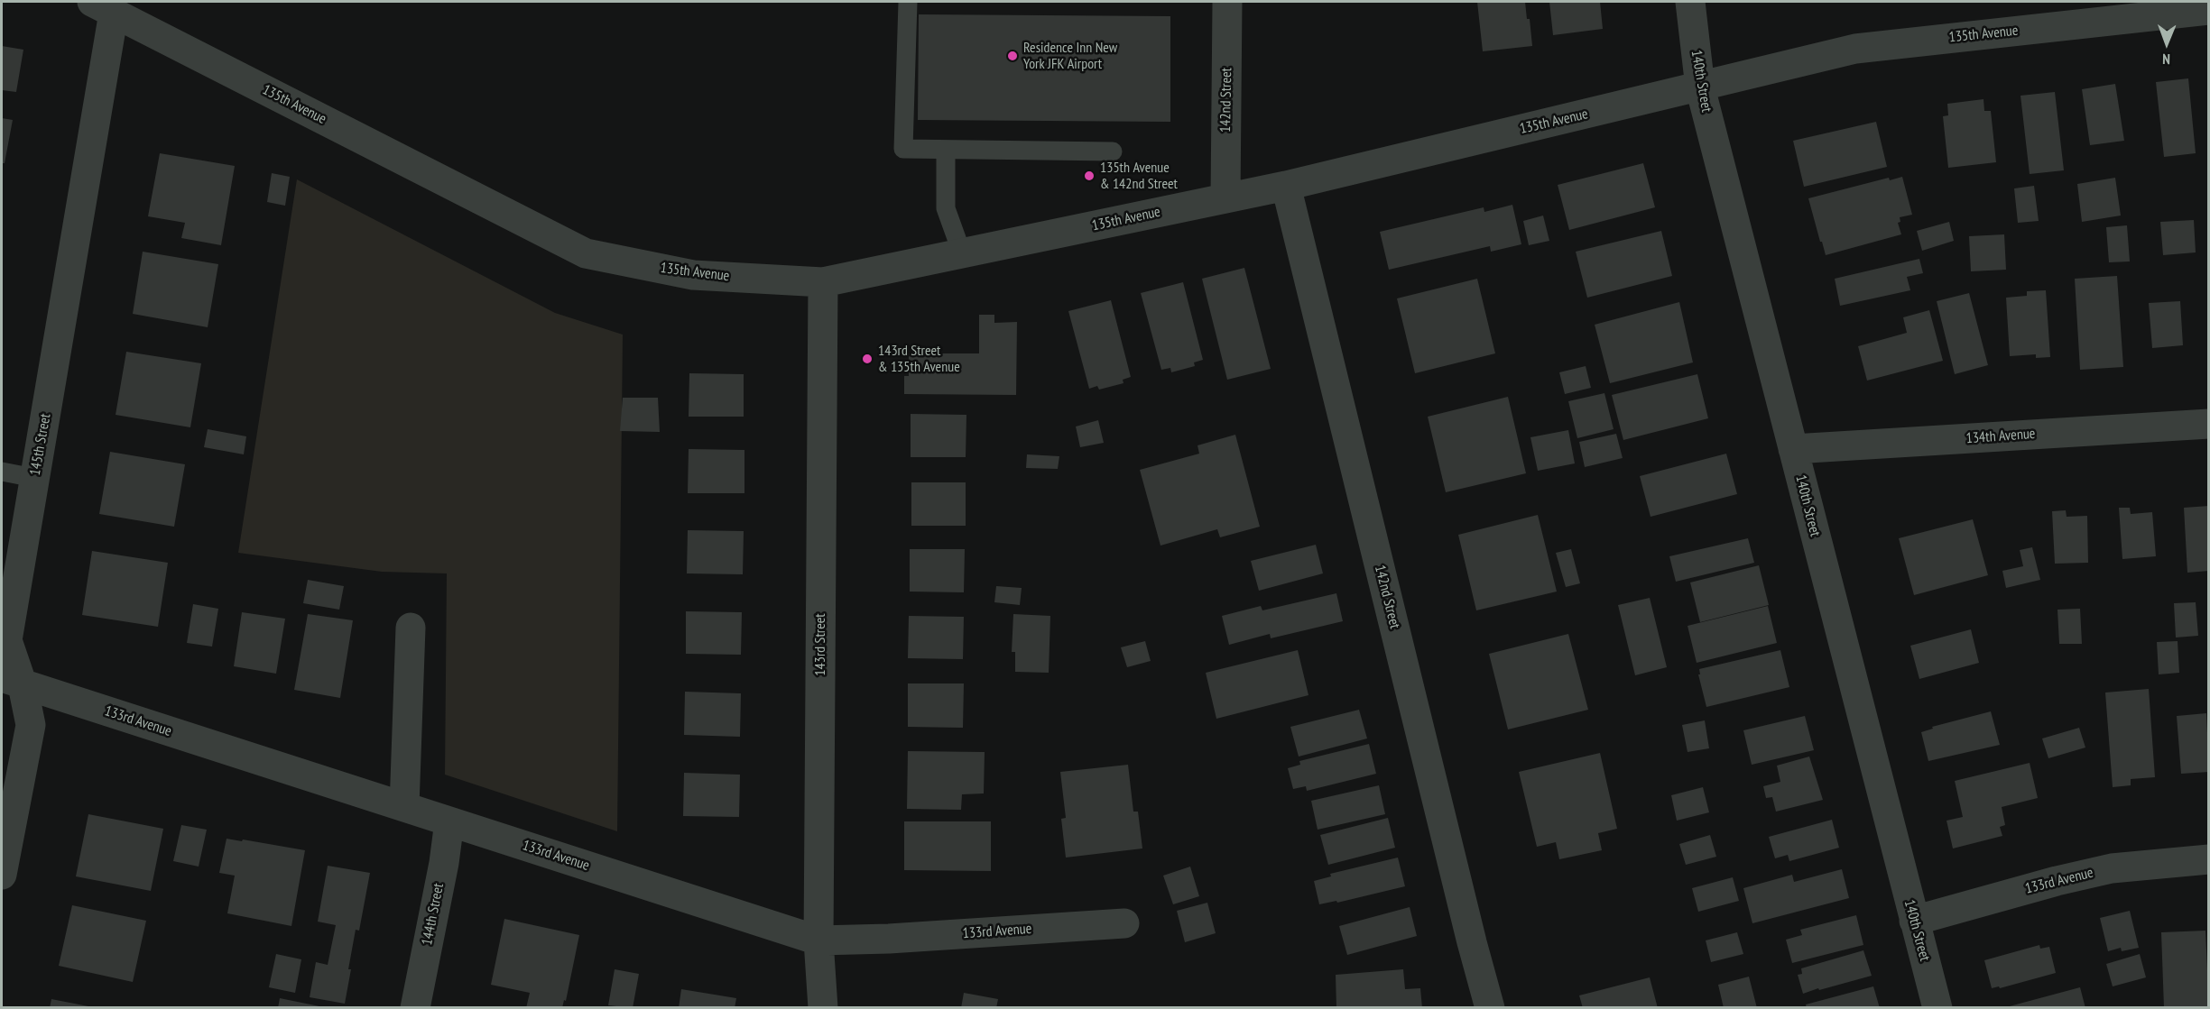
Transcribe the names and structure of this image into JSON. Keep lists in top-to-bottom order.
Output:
{
  "streets": {
    "street": [
      "135th Avenue",
      "140th Street",
      "142nd Street",
      "134th Avenue",
      "145th Street",
      "143rd Street",
      "133rd Avenue",
      "144th Street"
    ]
  },
  "crossings": [
    ["135th Avenue", "140th Street"],
    ["135th Avenue", "142nd Street"],
    ["135th Avenue", "145th Street"],
    ["135th Avenue", "143rd Street"],
    ["140th Street", "134th Avenue"],
    ["140th Street", "133rd Avenue"],
    ["145th Street", "133rd Avenue"],
    ["143rd Street", "133rd Avenue"],
    ["133rd Avenue", "144th Street"]
  ],
  "places": ["Residence Inn New York JFK Airport", "135th Avenue & 142nd Street", "143rd Street & 135th Avenue"],
  "north": "bottom"
}
